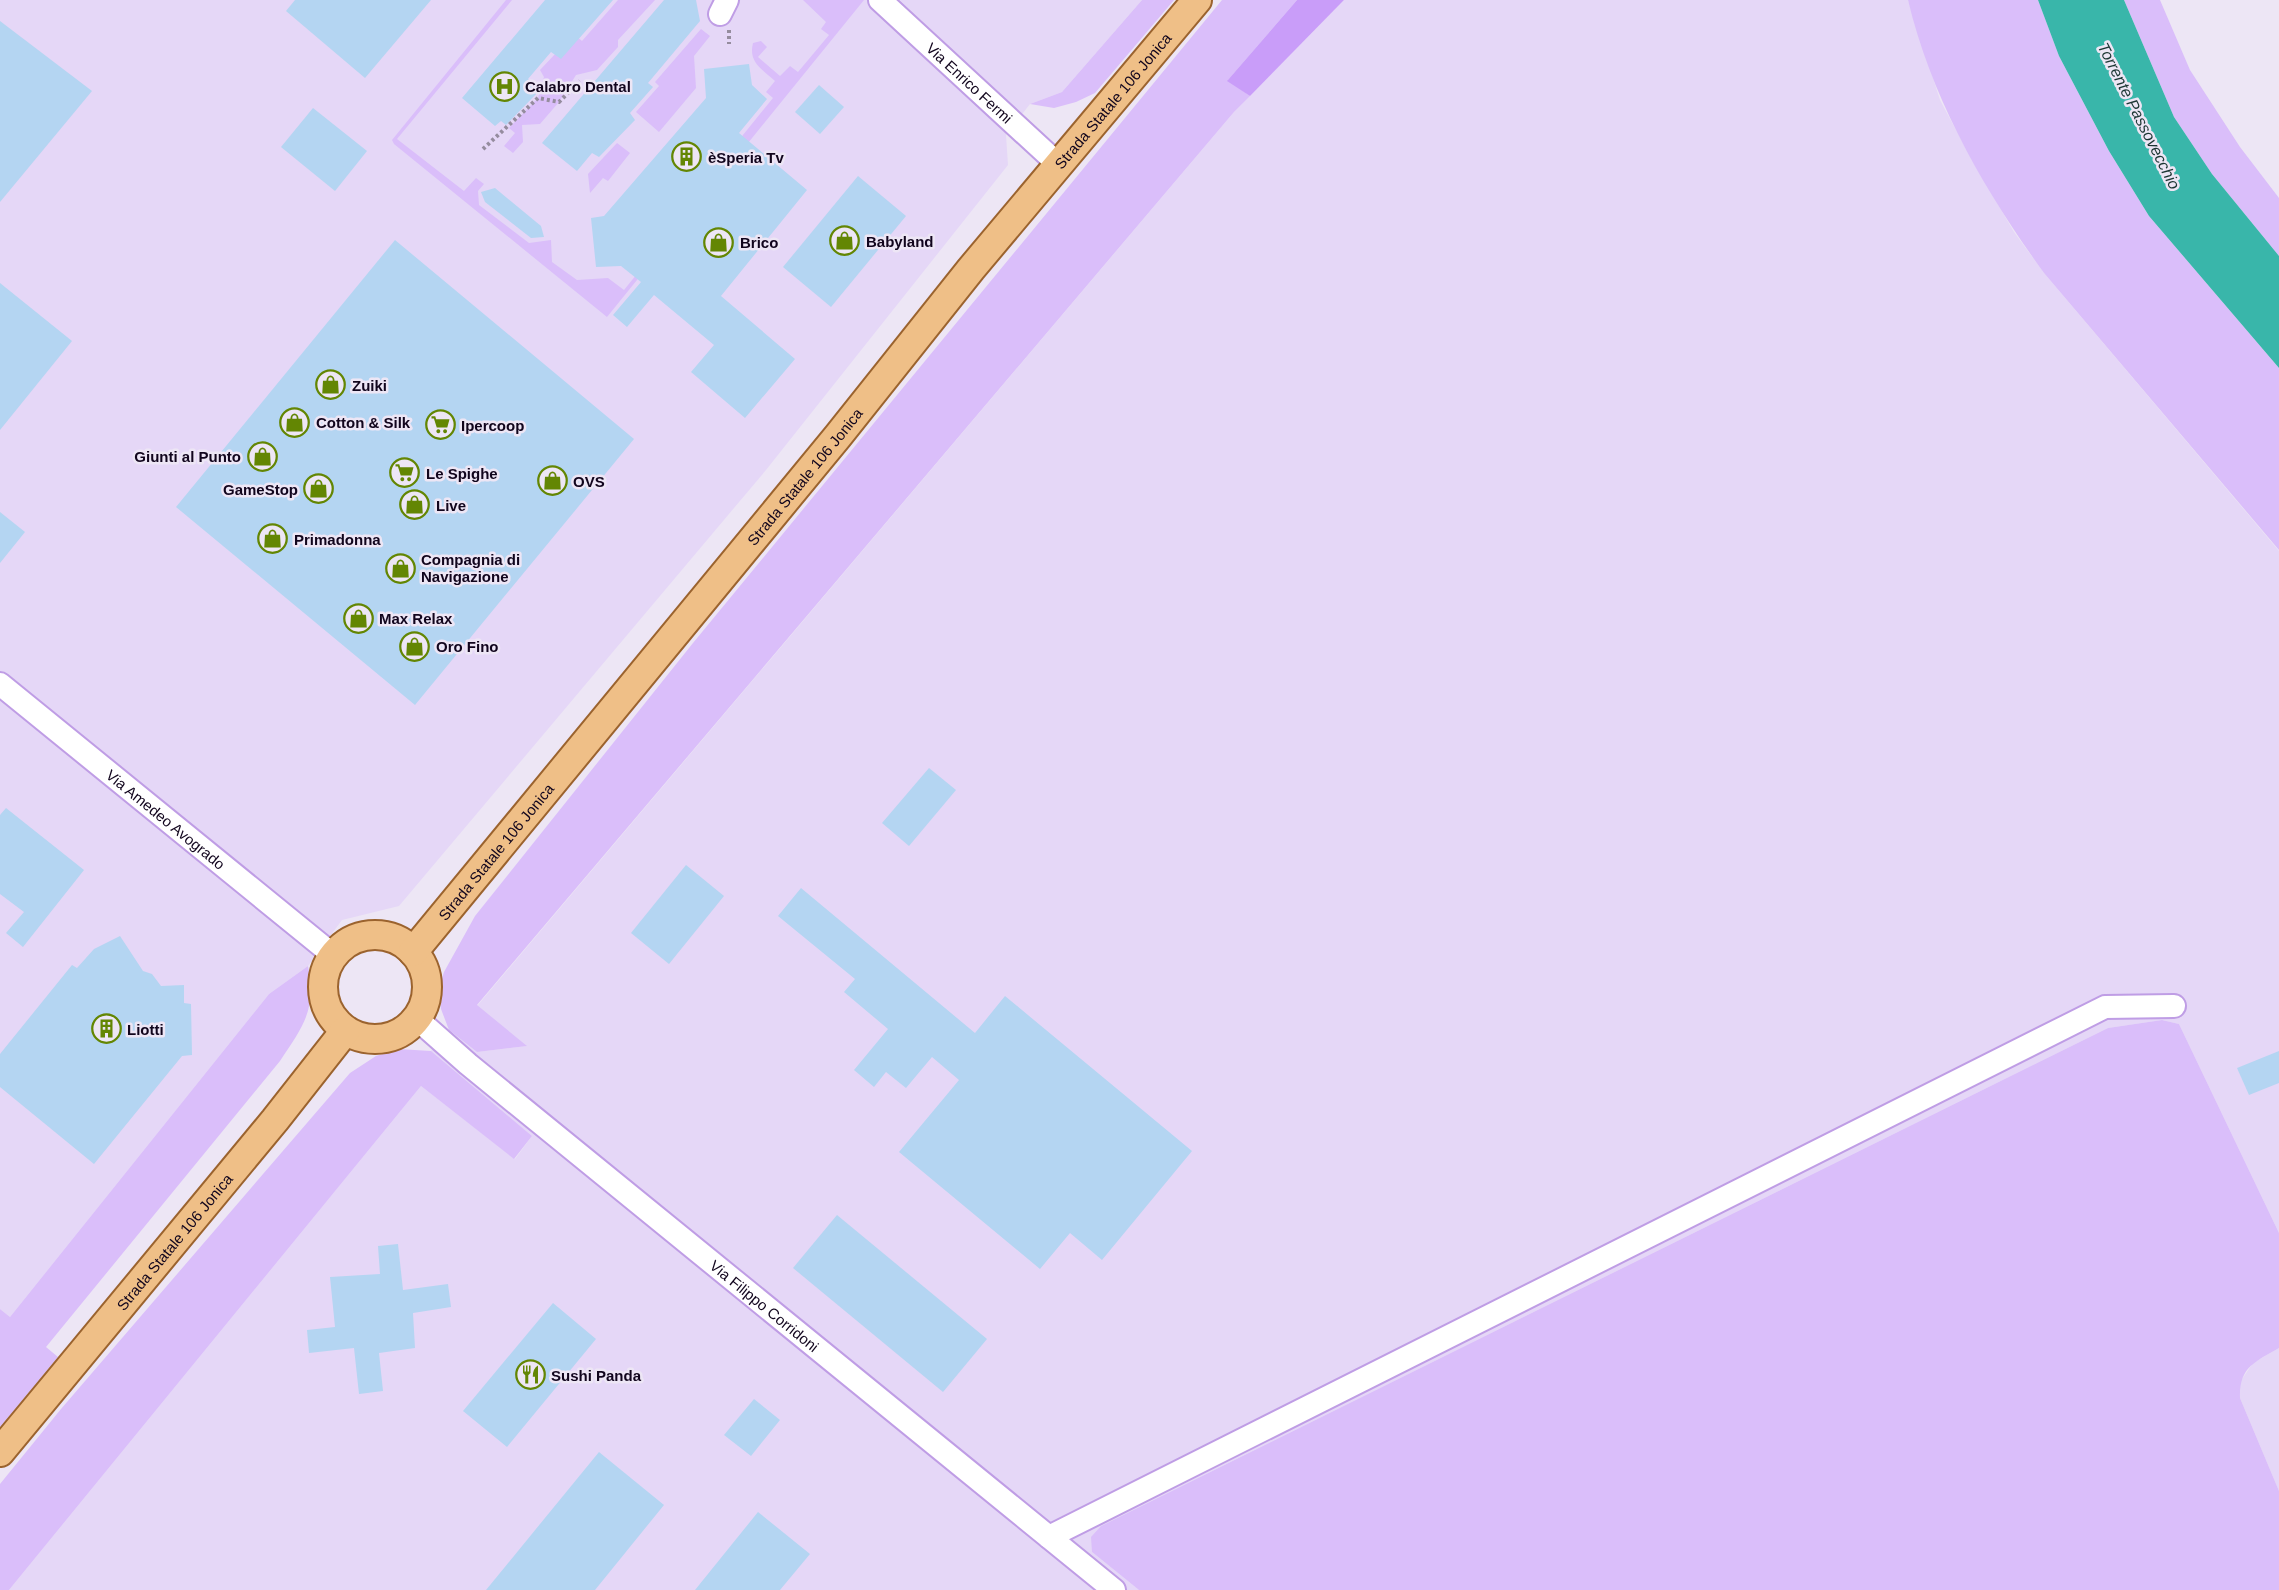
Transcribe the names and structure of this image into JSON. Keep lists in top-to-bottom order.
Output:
{
  "streets": {
    "main road": ["Strada Statale 106 Jonica"],
    "street": ["Via Enrico Fermi", "Via Amedeo Avogrado", "Via Filippo Corridoni"]
  },
  "crossings": [
    ["Via Enrico Fermi", "Strada Statale 106 Jonica"],
    ["Strada Statale 106 Jonica", "Via Amedeo Avogrado"],
    ["Strada Statale 106 Jonica", "Via Filippo Corridoni"],
    ["Via Amedeo Avogrado", "Via Filippo Corridoni"]
  ],
  "water": ["Torrente Passovecchio"],
  "places": {
    "hospital": ["Calabro Dental"],
    "building": ["èSperia Tv", "Liotti"],
    "shop": [
      "Babyland",
      "Brico",
      "Zuiki",
      "Cotton & Silk",
      "Giunti al Punto",
      "OVS",
      "GameStop",
      "Live",
      "Primadonna",
      "Compagnia di Navigazione",
      "Max Relax",
      "Oro Fino"
    ],
    "supermarket": ["Ipercoop", "Le Spighe"],
    "restaurant": ["Sushi Panda"]
  }
}
